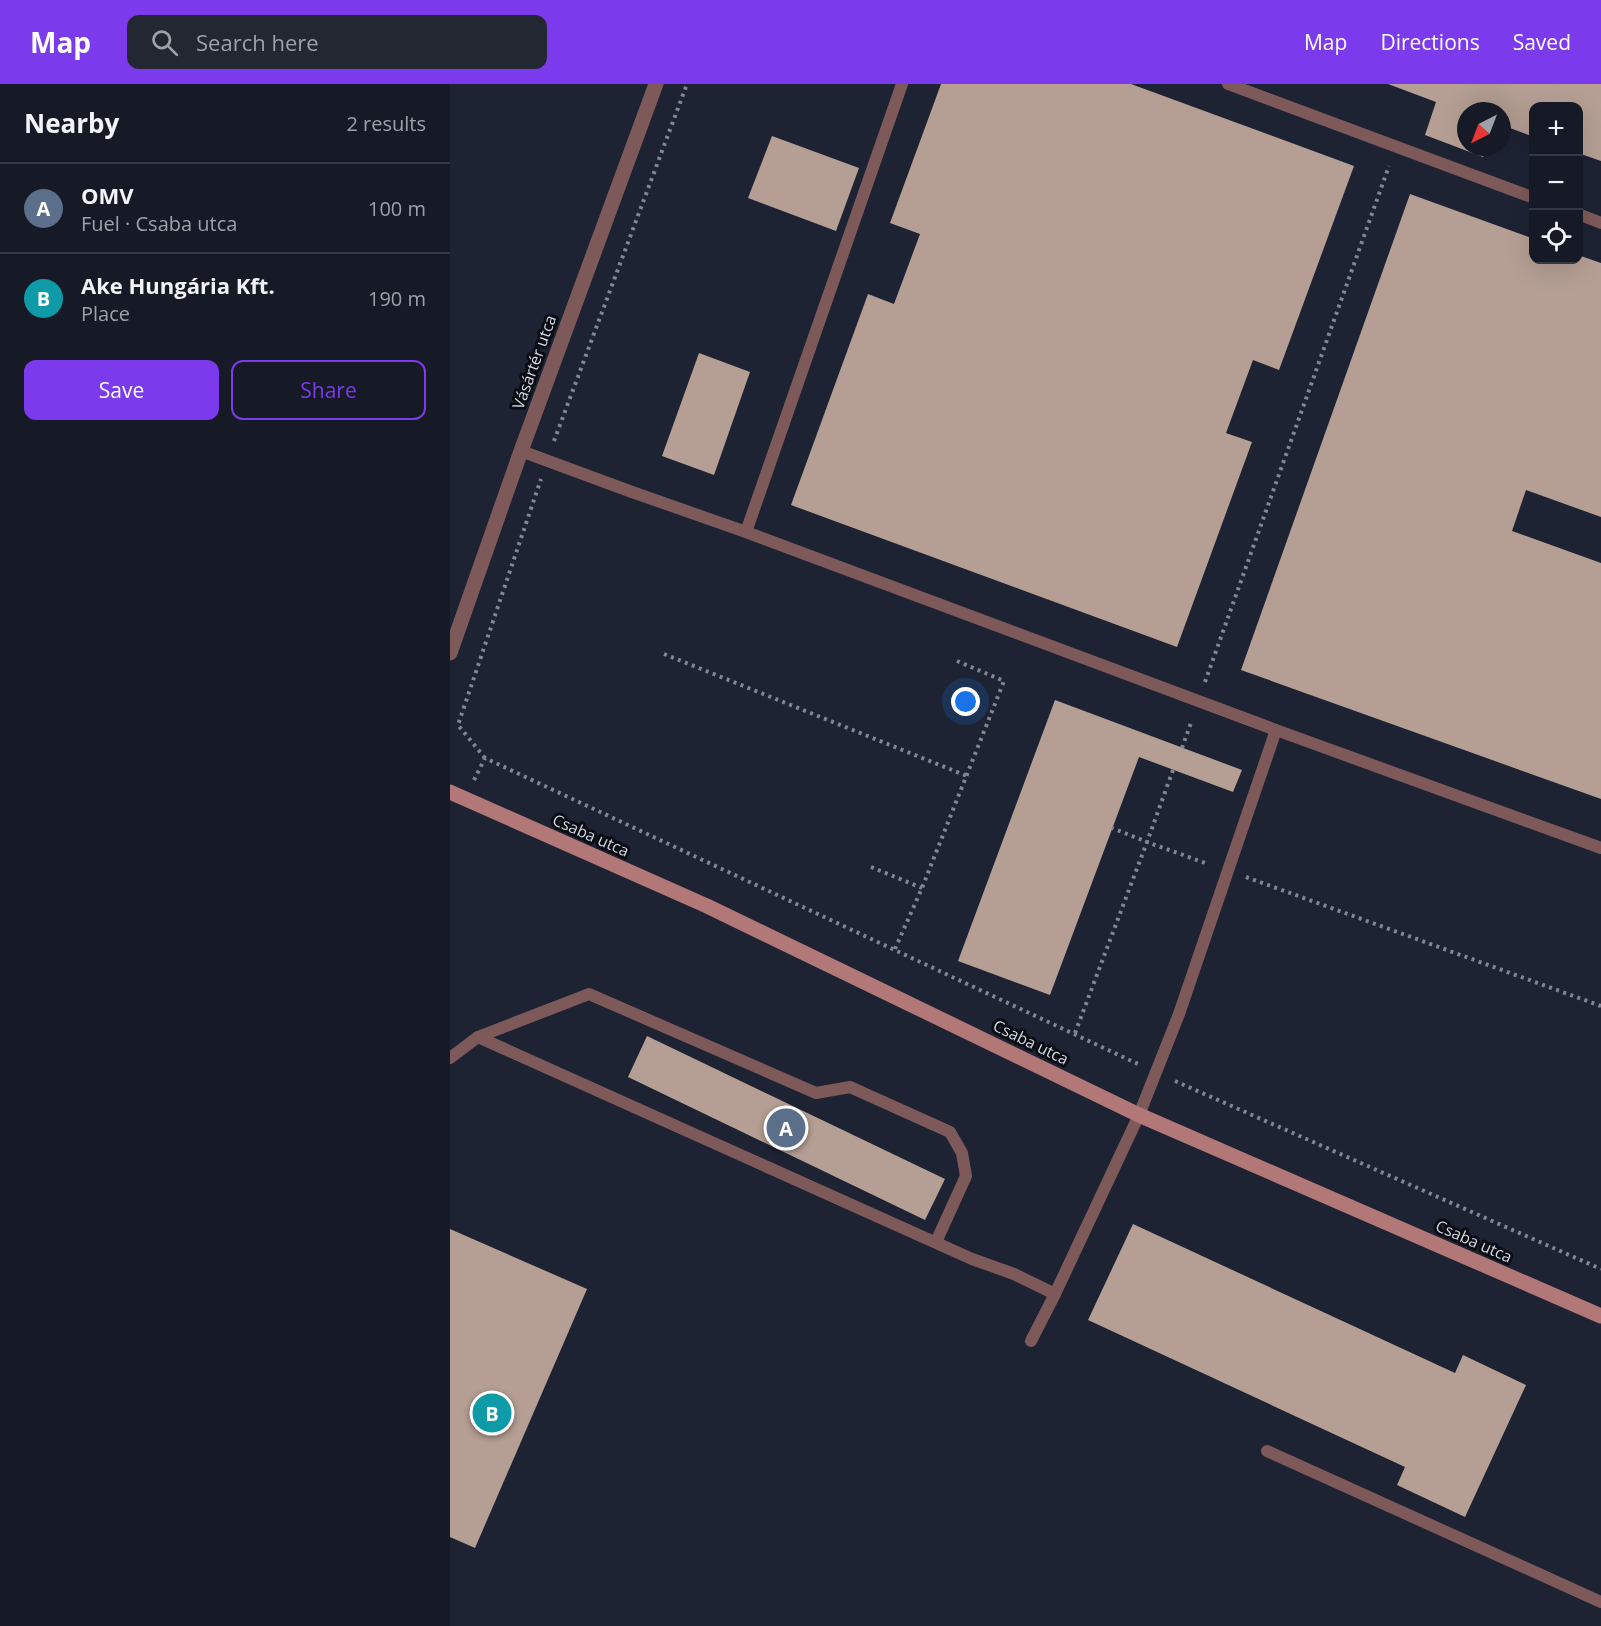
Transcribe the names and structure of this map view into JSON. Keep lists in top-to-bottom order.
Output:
{
  "streets": {
    "street": ["Vásártér utca", "Csaba utca"]
  },
  "north": "bottom left",
  "page": {
    "header": "Map",
    "search": "Search here",
    "nav": ["Map", "Directions", "Saved"],
    "heading": ["Nearby", "2 results"],
    "map_buttons": ["+", "−"],
    "list": [
      {
        "mark": "A",
        "name": "OMV",
        "note": "Fuel · Csaba utca",
        "value": "100 m"
      },
      {
        "mark": "B",
        "name": "Ake Hungária Kft.",
        "note": "Place",
        "value": "190 m"
      }
    ],
    "buttons": ["Save", "Share"],
    "pins": ["A", "B"]
  }
}
